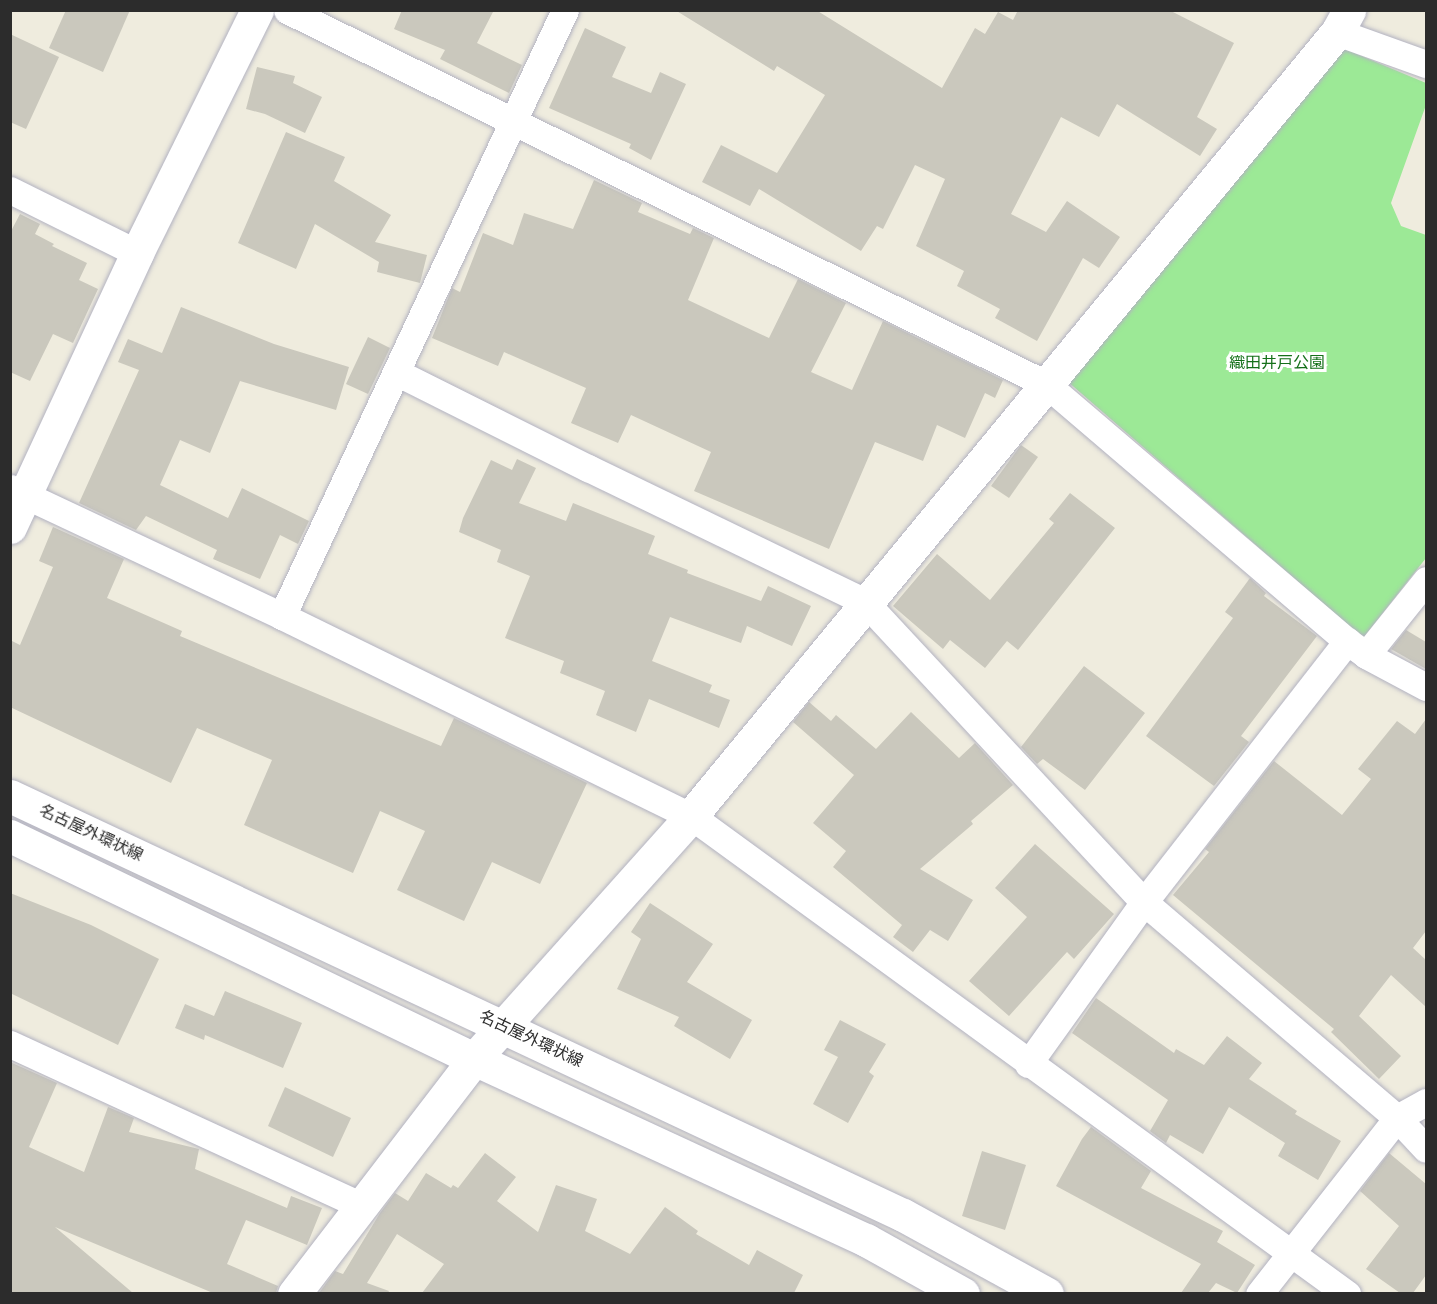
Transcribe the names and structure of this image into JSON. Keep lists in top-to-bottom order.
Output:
{
  "streets": {
    "street": ["名古屋外環状線"]
  },
  "parks": ["織田井戸公園"]
}
